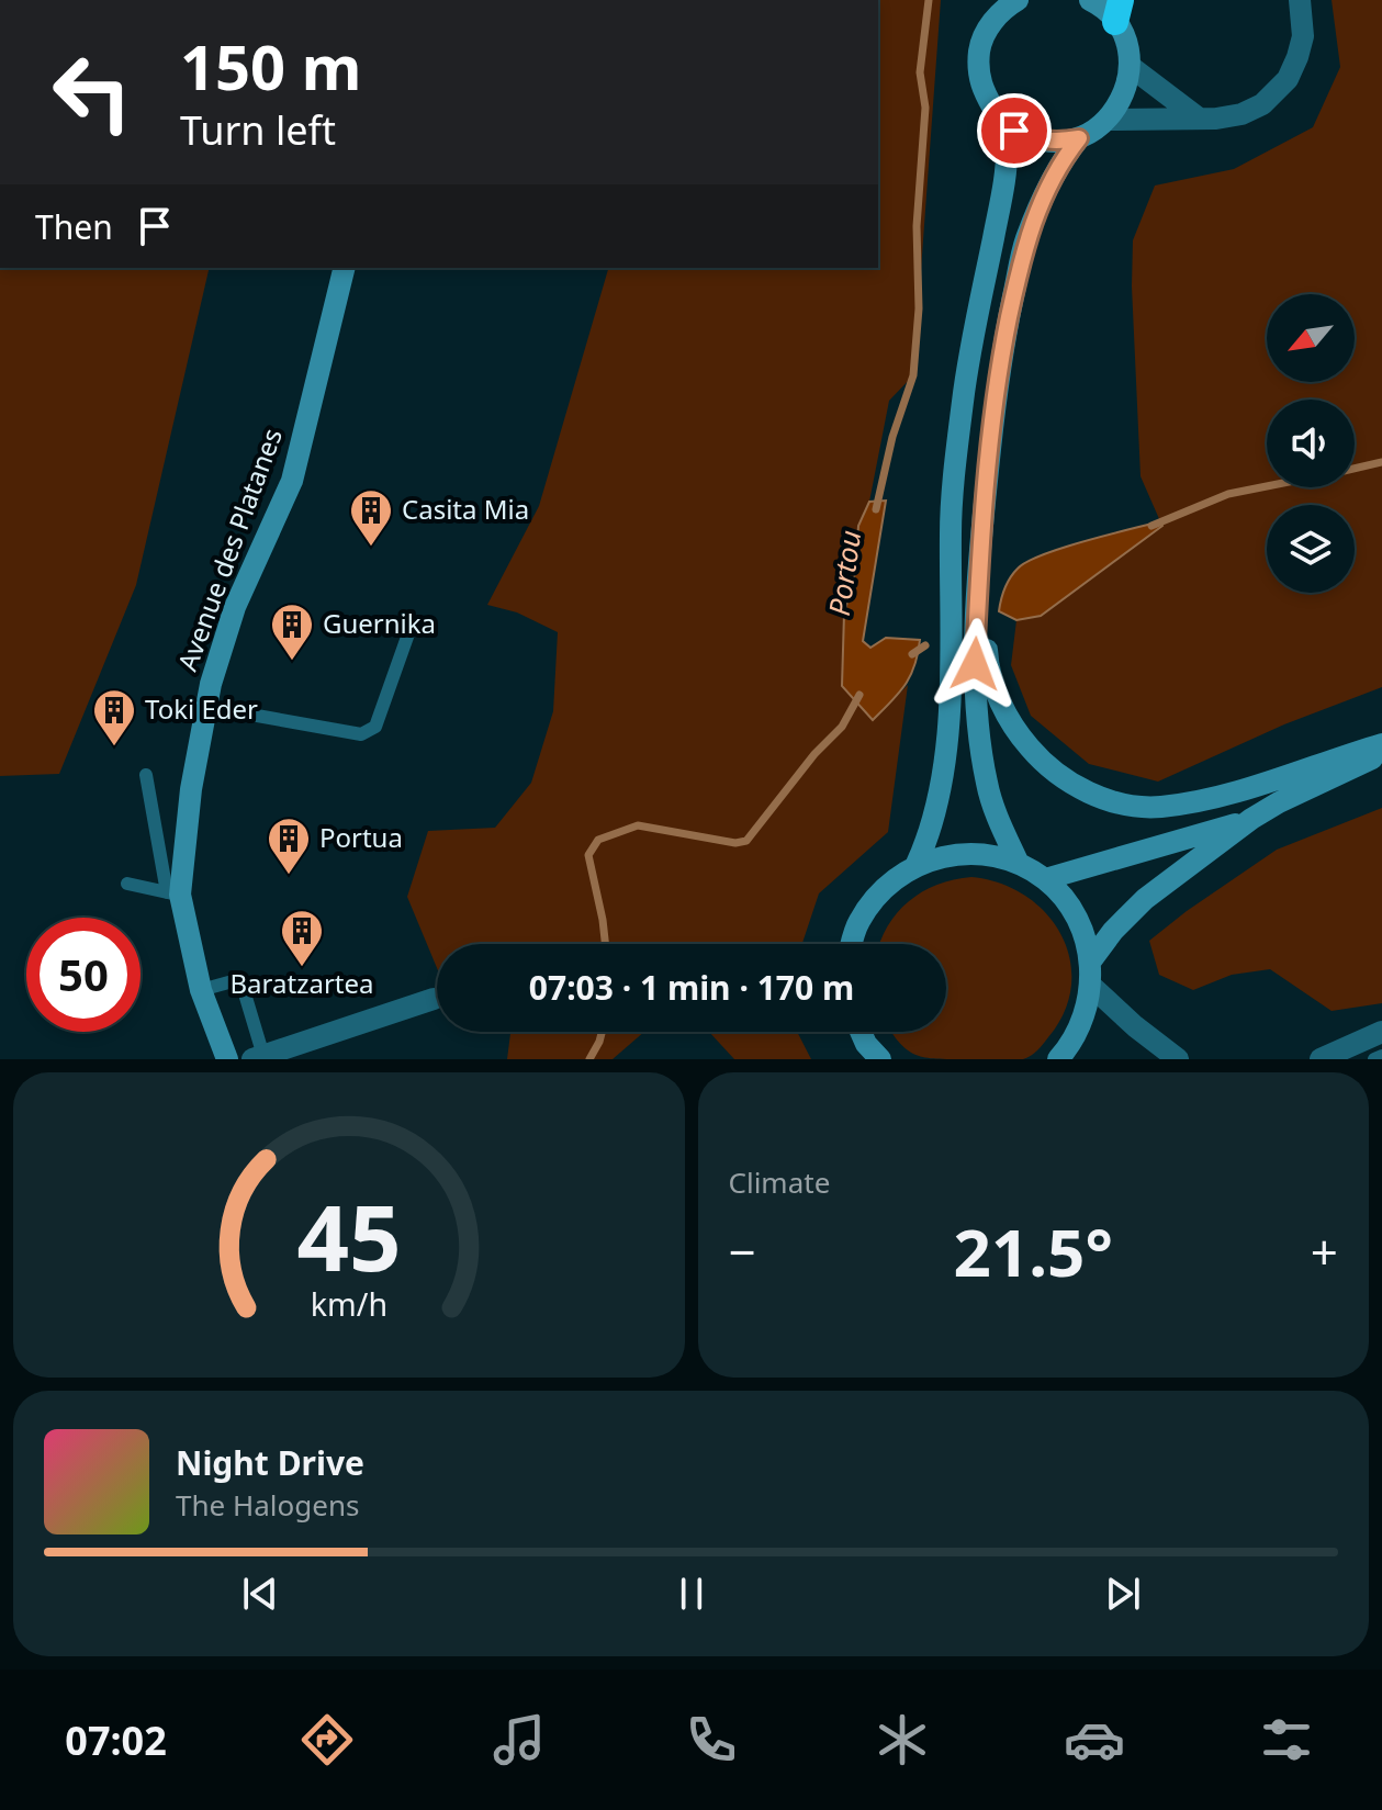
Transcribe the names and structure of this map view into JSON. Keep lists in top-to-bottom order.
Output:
{
  "streets": {
    "main road": ["Avenue des Platanes"]
  },
  "water": ["Portou"],
  "places": {
    "building": [
      "Casita Mia",
      "Guernika",
      "Toki Eder",
      "Portua",
      "Baratzartea"
    ]
  },
  "north": "bottom left",
  "page": {
    "turn": ["150 m", "Turn left"],
    "then": "Then",
    "limit": "50",
    "trip": "07:03 · 1 min · 170 m",
    "tile": "Climate",
    "heat": ["−", "21.5°", "+"],
    "song": ["Night Drive", "The Halogens"],
    "tabs": "07:02",
    "gauge": ["45", "km/h"]
  }
}
